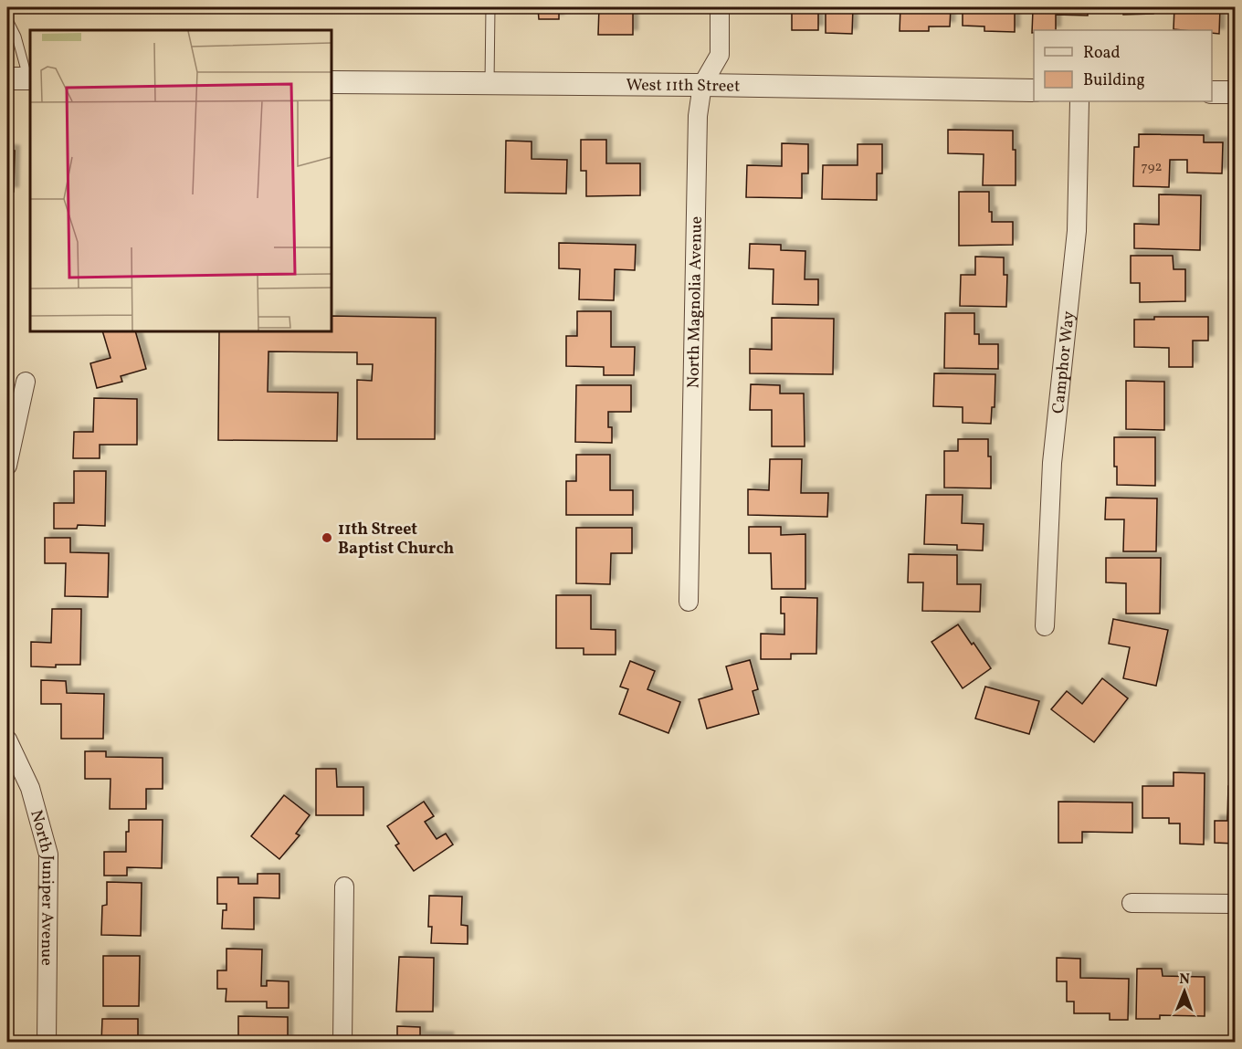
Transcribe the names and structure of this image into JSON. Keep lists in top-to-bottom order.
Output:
{
  "streets": {
    "street": [
      "West 11th Street",
      "North Magnolia Avenue",
      "Camphor Way",
      "North Juniper Avenue"
    ]
  },
  "crossings": [
    ["West 11th Street", "North Magnolia Avenue"]
  ],
  "places": ["11th Street Baptist Church"],
  "house_numbers": ["792"],
  "legend": ["Road", "Building"],
  "north": "top"
}
